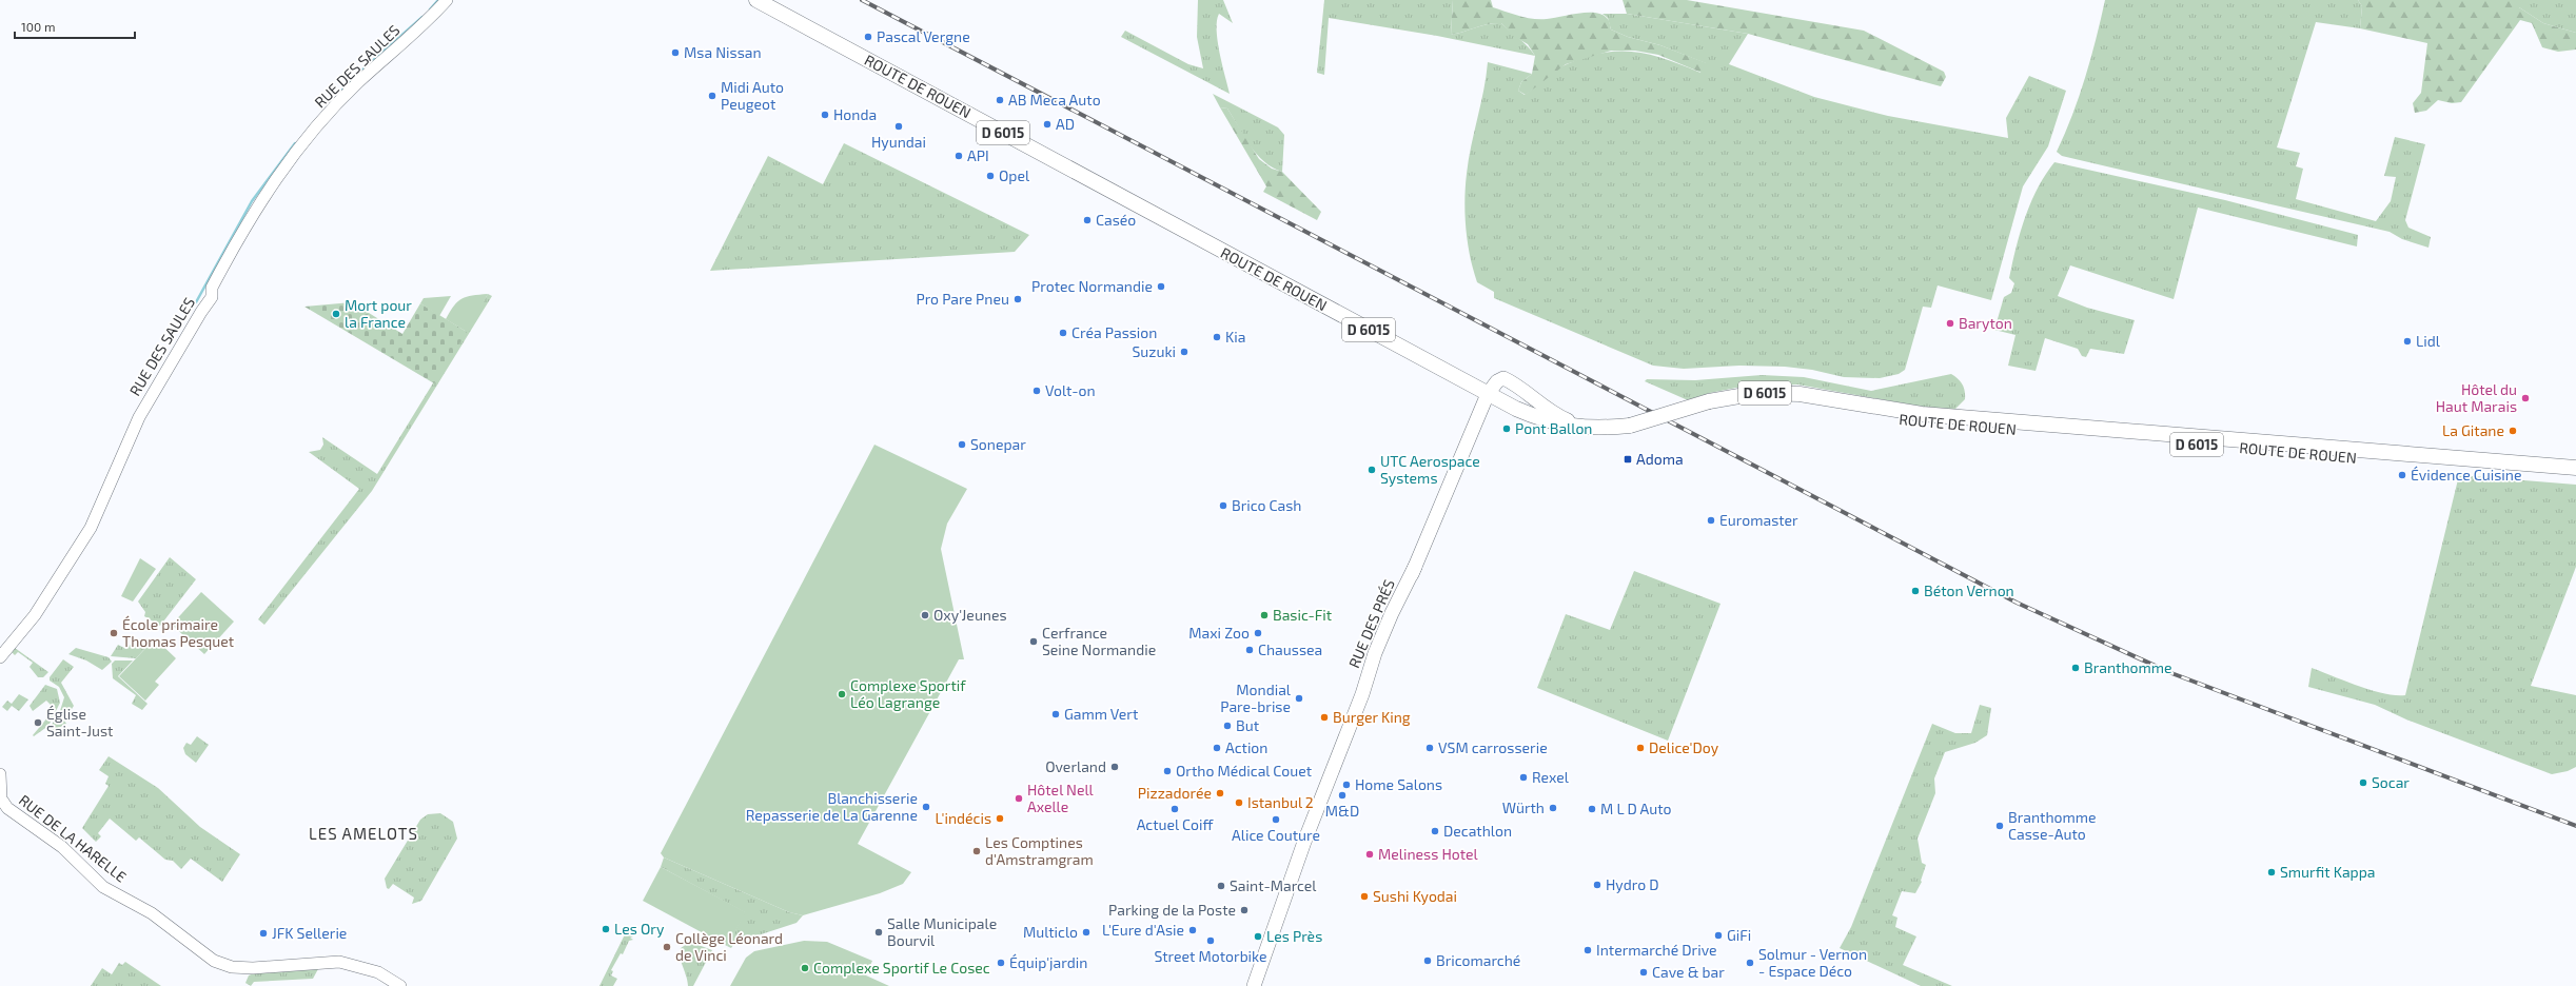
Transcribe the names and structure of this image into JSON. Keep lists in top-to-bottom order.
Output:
{
  "streets": {
    "main road": ["ROUTE DE ROUEN", "D 6015", "RUE DES PRÉS"],
    "street": ["RUE DES SAULES", "RUE DE LA HARELLE"]
  },
  "crossings": [
    ["ROUTE DE ROUEN", "RUE DES PRÉS"]
  ],
  "districts": ["LES AMELOTS"],
  "places": {
    "other": [
      "Pascal Vergne",
      "Msa Nissan",
      "Midi Auto Peugeot",
      "AB Meca Auto",
      "Honda",
      "AD",
      "Hyundai",
      "API",
      "Opel",
      "Caséo",
      "Protec Normandie",
      "Pro Pare Pneu",
      "Mort pour la France",
      "Baryton",
      "Créa Passion",
      "Kia",
      "Lidl",
      "Suzuki",
      "Volt-on",
      "Hôtel du Haut Marais",
      "Pont Ballon",
      "La Gitane",
      "Sonepar",
      "UTC Aerospace Systems",
      "Évidence Cuisine",
      "Brico Cash",
      "Euromaster",
      "Béton Vernon",
      "Oxy'Jeunes",
      "Basic-Fit",
      "École primaire Thomas Pesquet",
      "Maxi Zoo",
      "Cerfrance Seine Normandie",
      "Chaussea",
      "Branthomme",
      "Complexe Sportif Léo Lagrange",
      "Mondial Pare-brise",
      "Gamm Vert",
      "Burger King",
      "Église Saint-Just",
      "But",
      "Action",
      "VSM carrosserie",
      "Delice'Doy",
      "Overland",
      "Ortho Médical Couet",
      "Rexel",
      "Socar",
      "Home Salons",
      "Pizzadorée",
      "M&D",
      "Hôtel Nell Axelle",
      "Istanbul 2",
      "Blanchisserie Repasserie de La Garenne",
      "Würth",
      "Actuel Coiff",
      "M L D Auto",
      "L'indécis",
      "Alice Couture",
      "Branthomme Casse-Auto",
      "Decathlon",
      "Les Comptines d'Amstramgram",
      "Meliness Hotel",
      "Smurfit Kappa",
      "Hydro D",
      "Saint-Marcel",
      "Sushi Kyodai",
      "Parking de la Poste",
      "Les Ory",
      "L'Eure d'Asie",
      "Salle Municipale Bourvil",
      "Multiclo",
      "JFK Sellerie",
      "GiFi",
      "Les Près",
      "Street Motorbike",
      "Collège Léonard de Vinci",
      "Intermarché Drive",
      "Bricomarché",
      "Équip'jardin",
      "Solmur - Vernon - Espace Déco",
      "Complexe Sportif Le Cosec",
      "Cave & bar"
    ],
    "transit": ["Adoma"]
  },
  "scale_bar": "100 m"
}
